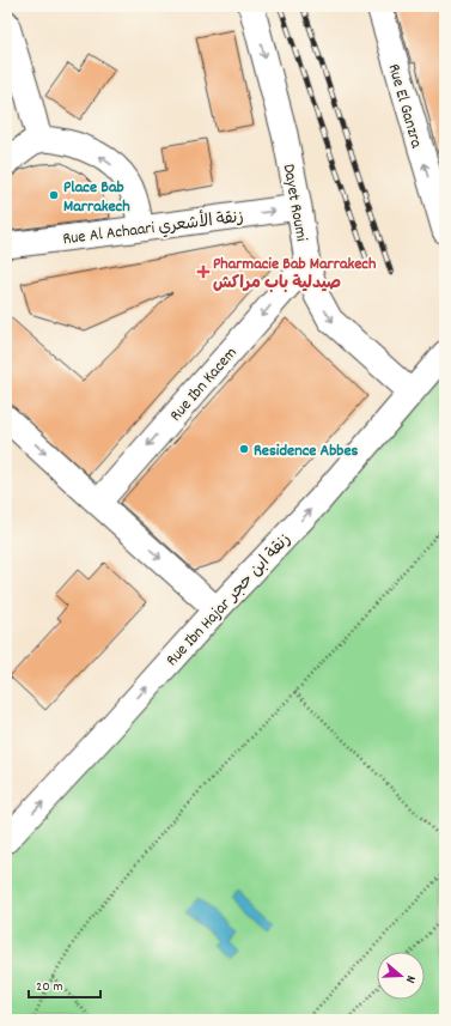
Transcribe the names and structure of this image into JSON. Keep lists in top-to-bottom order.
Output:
{
  "streets": {
    "street": [
      "Rue El Ganzra",
      "Dayet Roumi",
      "Rue Al Achaari زنقة الأشعري",
      "Rue Ibn Kacem",
      "Rue Ibn Hajar زنقة ابن حجر"
    ]
  },
  "crossings": [
    ["Dayet Roumi", "Rue Al Achaari زنقة الأشعري"],
    ["Dayet Roumi", "Rue Ibn Kacem"],
    ["Dayet Roumi", "Rue Ibn Hajar زنقة ابن حجر"]
  ],
  "one_way": [
    "Rue El Ganzra",
    "Dayet Roumi",
    "Rue Al Achaari زنقة الأشعري",
    "Rue Ibn Kacem",
    "Rue Ibn Hajar زنقة ابن حجر"
  ],
  "places": {
    "other": ["Place Bab Marrakech", "Residence Abbes"],
    "health": ["Pharmacie Bab Marrakech صيدلية باب مراكش"]
  },
  "scale_bar": "20 m",
  "north": "right"
}
